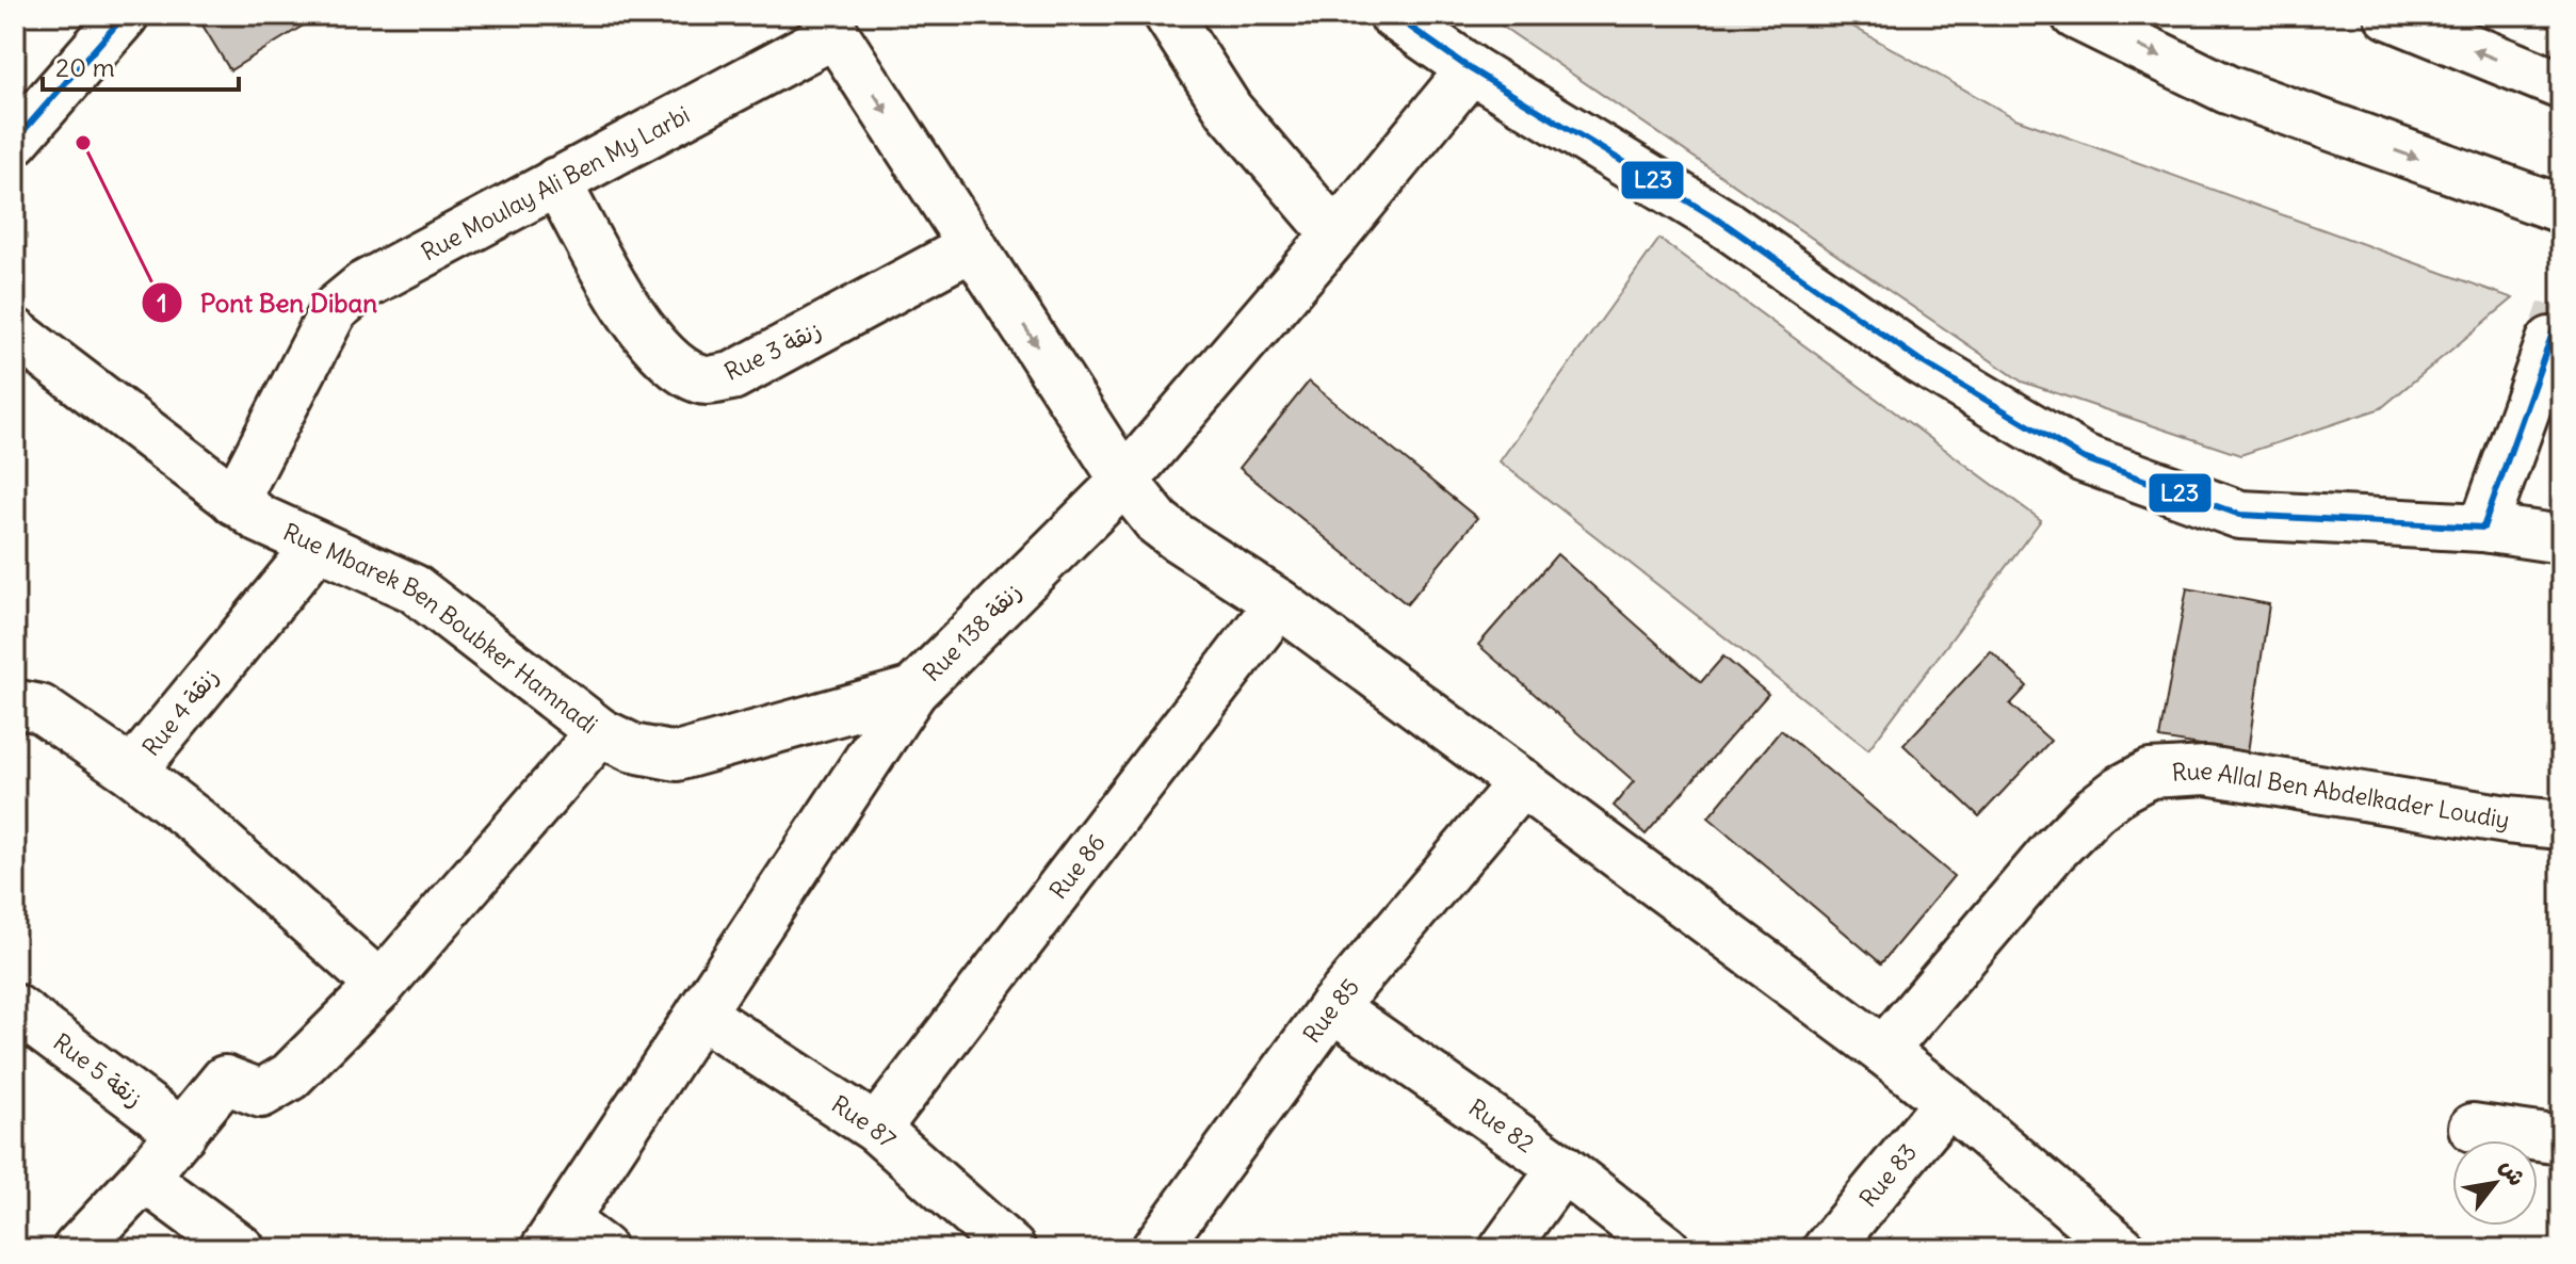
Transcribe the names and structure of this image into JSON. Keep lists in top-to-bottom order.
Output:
{
  "streets": {
    "main road": [
      "Rue Moulay Ali Ben My Larbi",
      "Rue 3 زنقة",
      "Rue Mbarek Ben Boubker Hamnadi",
      "Rue 138 زنقة",
      "Rue 4 زنقة",
      "Rue Allal Ben Abdelkader Loudiy",
      "Rue 86",
      "Rue 85",
      "Rue 5 زنقة",
      "Rue 87",
      "Rue 82",
      "Rue 83"
    ]
  },
  "crossings": [
    ["Rue Moulay Ali Ben My Larbi", "Rue 3 زنقة"],
    ["Rue Moulay Ali Ben My Larbi", "Rue Mbarek Ben Boubker Hamnadi"],
    ["Rue Mbarek Ben Boubker Hamnadi", "Rue 138 زنقة"],
    ["Rue Mbarek Ben Boubker Hamnadi", "Rue 4 زنقة"],
    ["Rue 138 زنقة", "Rue 87"],
    ["Rue 86", "Rue 87"],
    ["Rue 85", "Rue 82"]
  ],
  "places": ["Pont Ben Diban"],
  "lines": ["transit line L23"],
  "scale_bar": "20 m",
  "north": "top right"
}
